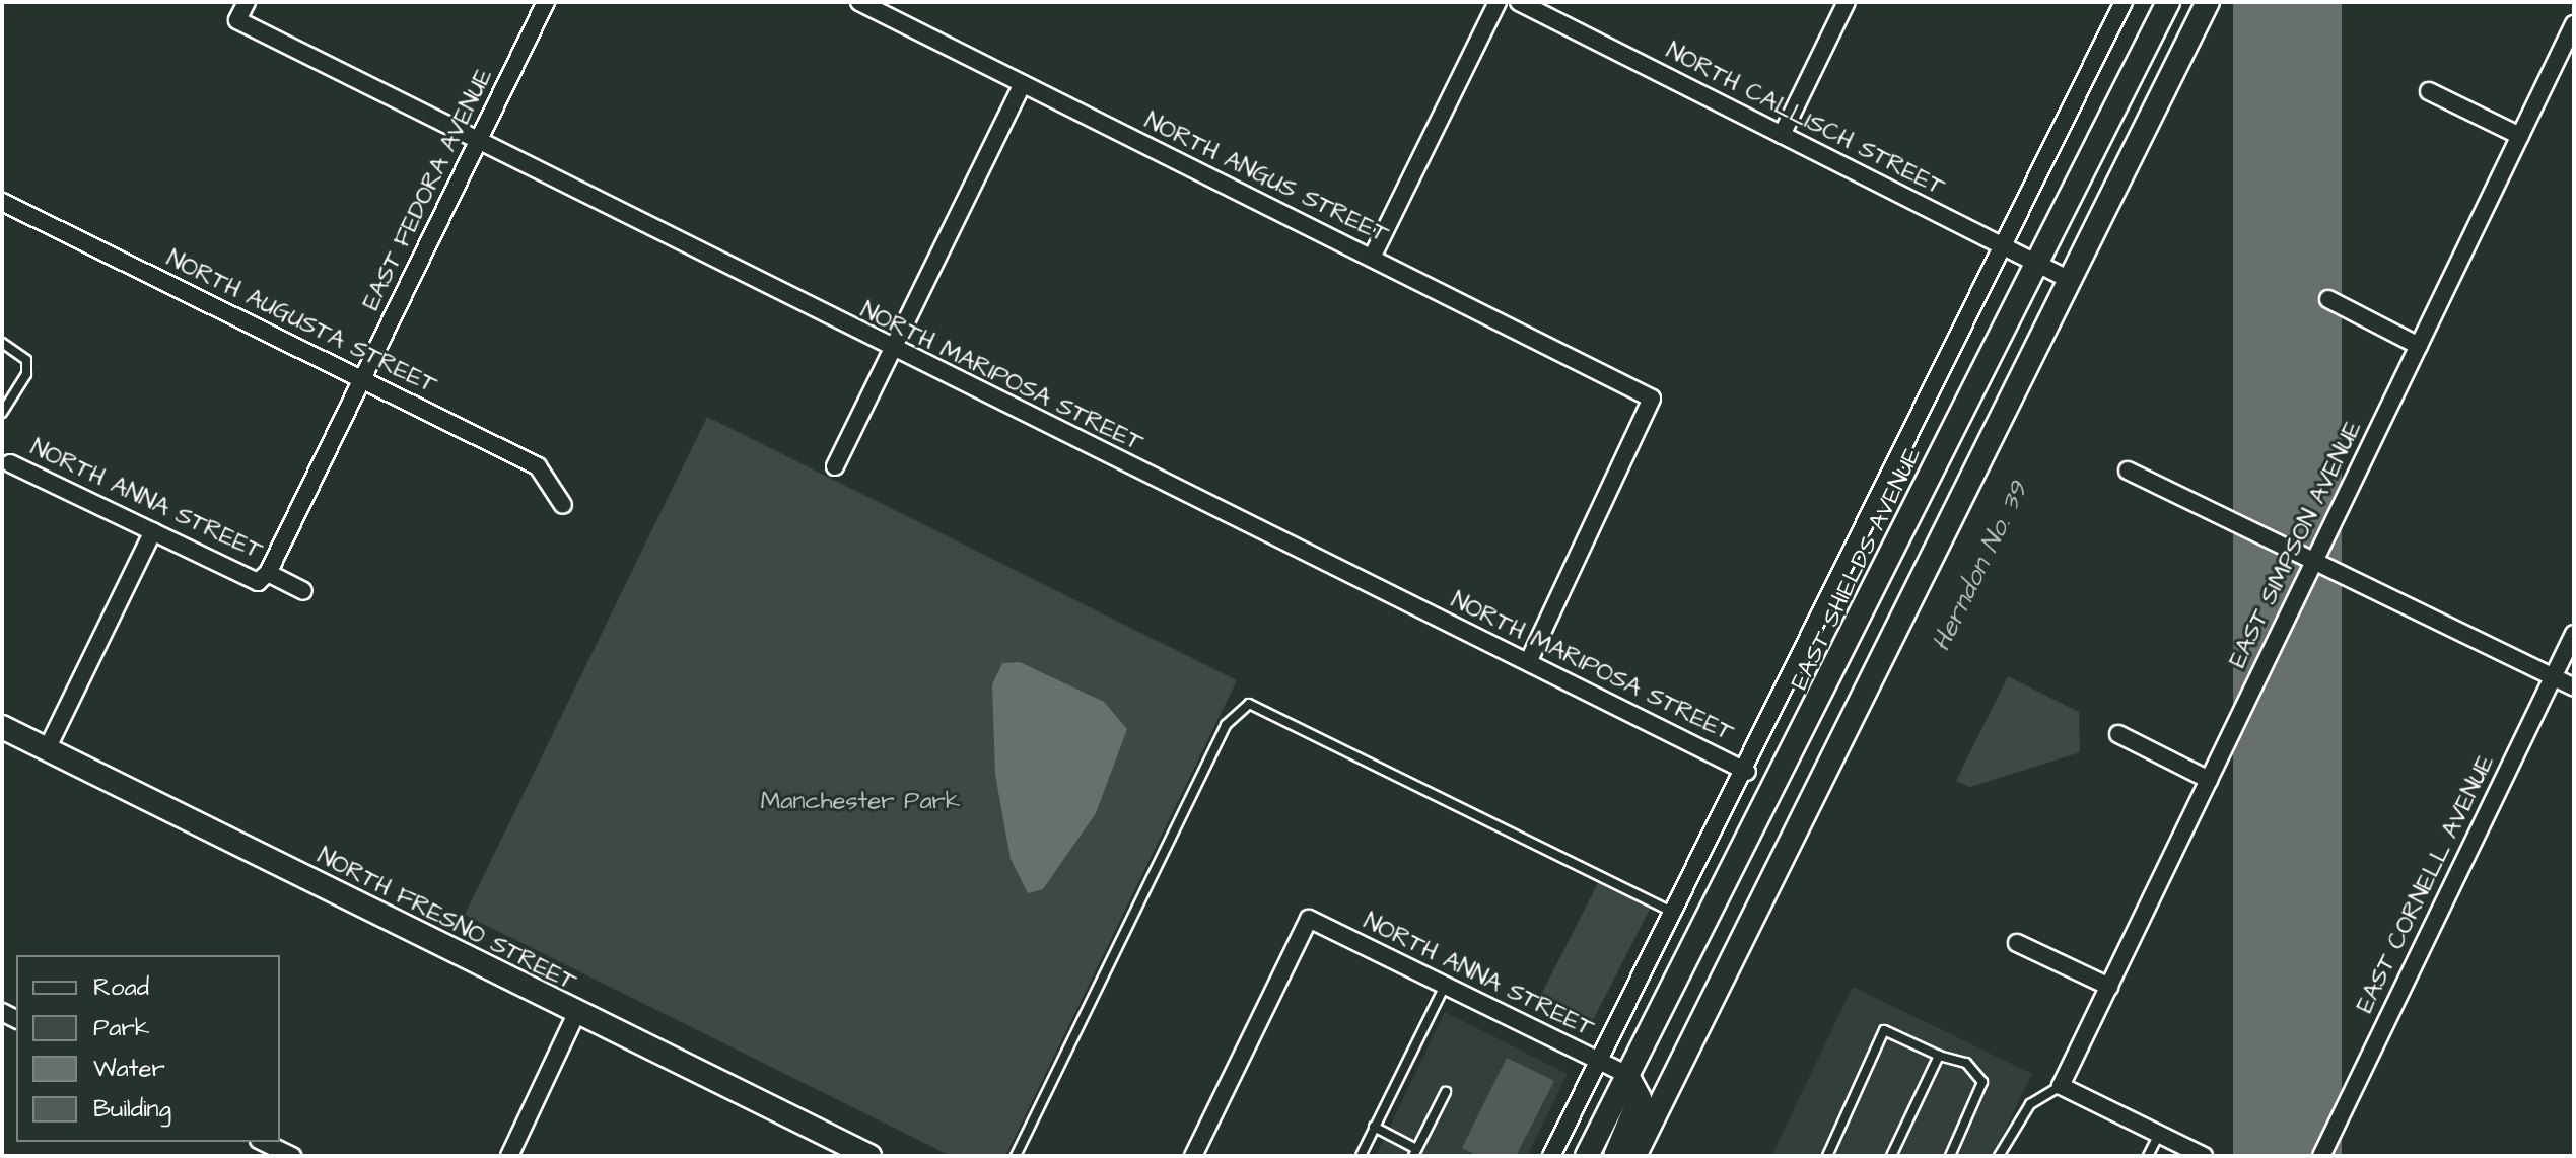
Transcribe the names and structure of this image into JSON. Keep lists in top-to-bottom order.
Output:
{
  "streets": {
    "main road": ["EAST SHIELDS AVENUE", "NORTH FRESNO STREET"],
    "street": [
      "NORTH CALLISCH STREET",
      "NORTH ANGUS STREET",
      "EAST FEDORA AVENUE",
      "NORTH AUGUSTA STREET",
      "NORTH MARIPOSA STREET",
      "NORTH ANNA STREET",
      "EAST SIMPSON AVENUE",
      "EAST CORNELL AVENUE"
    ]
  },
  "crossings": [
    ["NORTH CALLISCH STREET", "EAST SHIELDS AVENUE"],
    ["NORTH ANGUS STREET", "NORTH MARIPOSA STREET"],
    ["EAST FEDORA AVENUE", "NORTH AUGUSTA STREET"],
    ["EAST FEDORA AVENUE", "NORTH MARIPOSA STREET"],
    ["EAST FEDORA AVENUE", "NORTH ANNA STREET"],
    ["NORTH ANNA STREET", "EAST SHIELDS AVENUE"]
  ],
  "water": ["Herndon No. 39"],
  "parks": ["Manchester Park"],
  "legend": [
    "Road",
    "Park",
    "Water",
    "Building"
  ]
}
